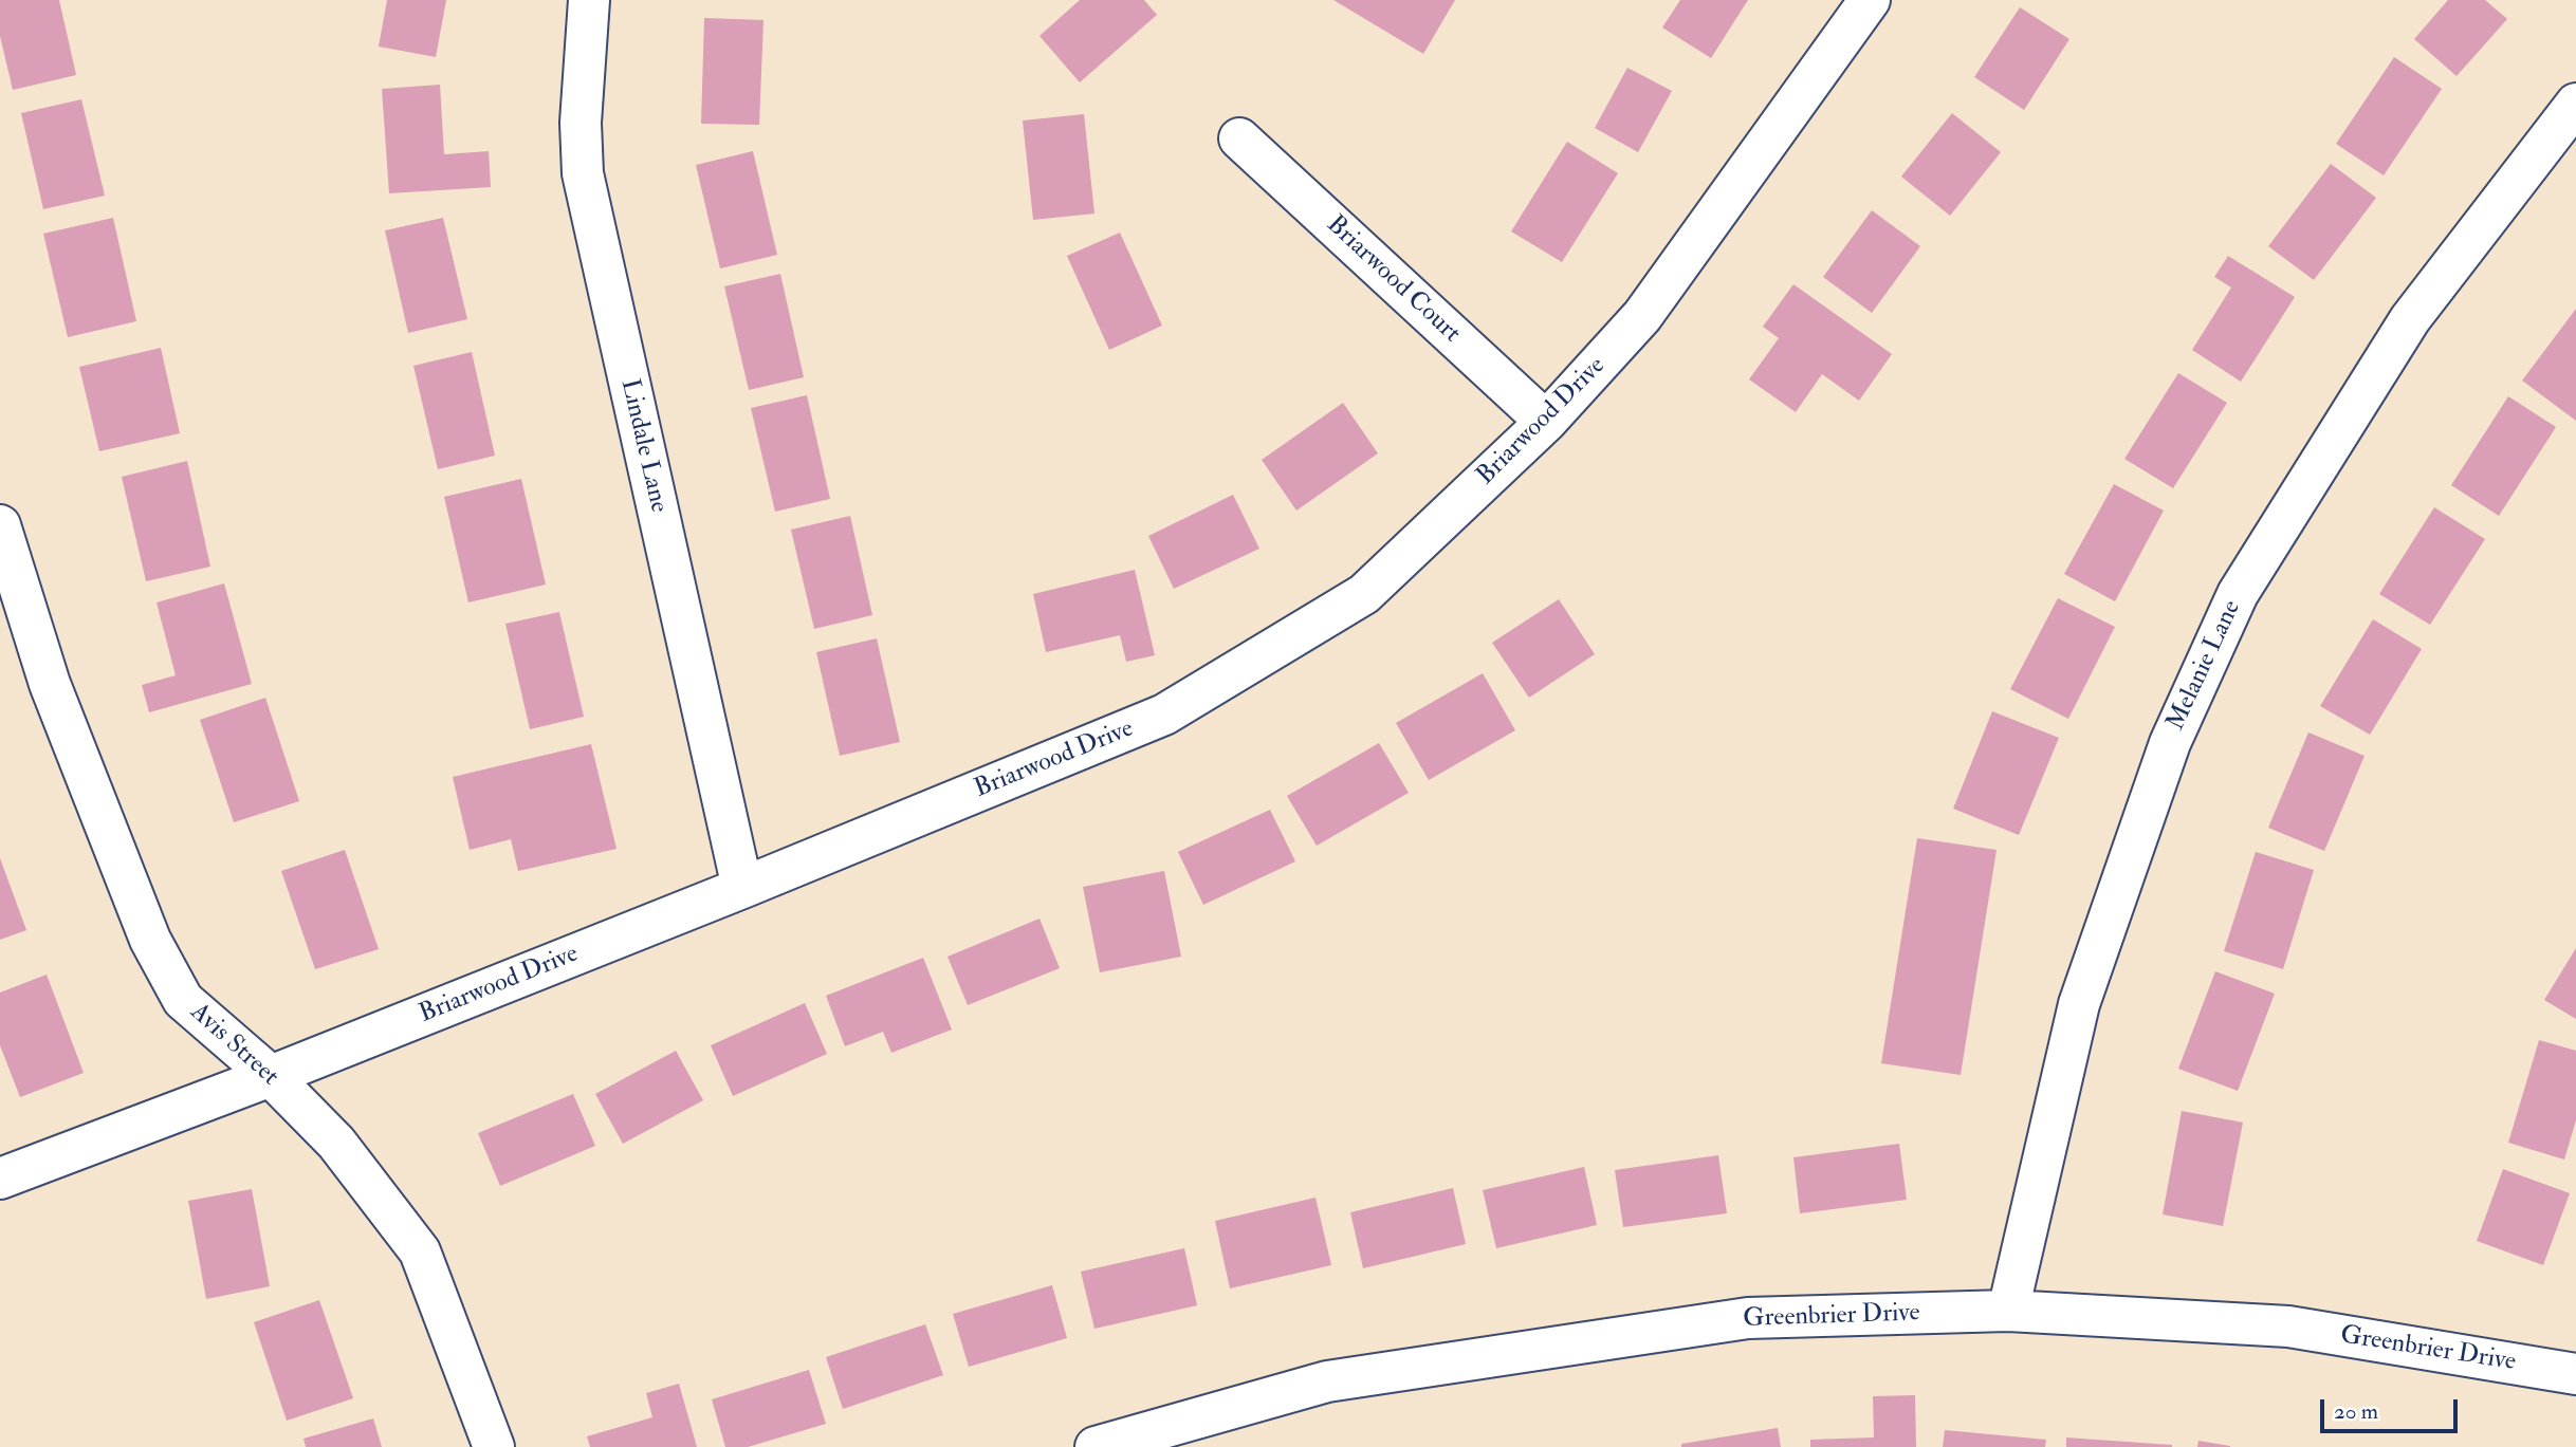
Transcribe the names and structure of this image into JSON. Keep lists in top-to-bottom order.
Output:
{
  "streets": {
    "street": [
      "Briarwood Court",
      "Briarwood Drive",
      "Lindale Lane",
      "Melanie Lane",
      "Avis Street",
      "Greenbrier Drive"
    ]
  },
  "crossings": [
    ["Briarwood Court", "Briarwood Drive"],
    ["Briarwood Drive", "Lindale Lane"],
    ["Briarwood Drive", "Avis Street"],
    ["Melanie Lane", "Greenbrier Drive"]
  ],
  "scale_bar": "20 m"
}
